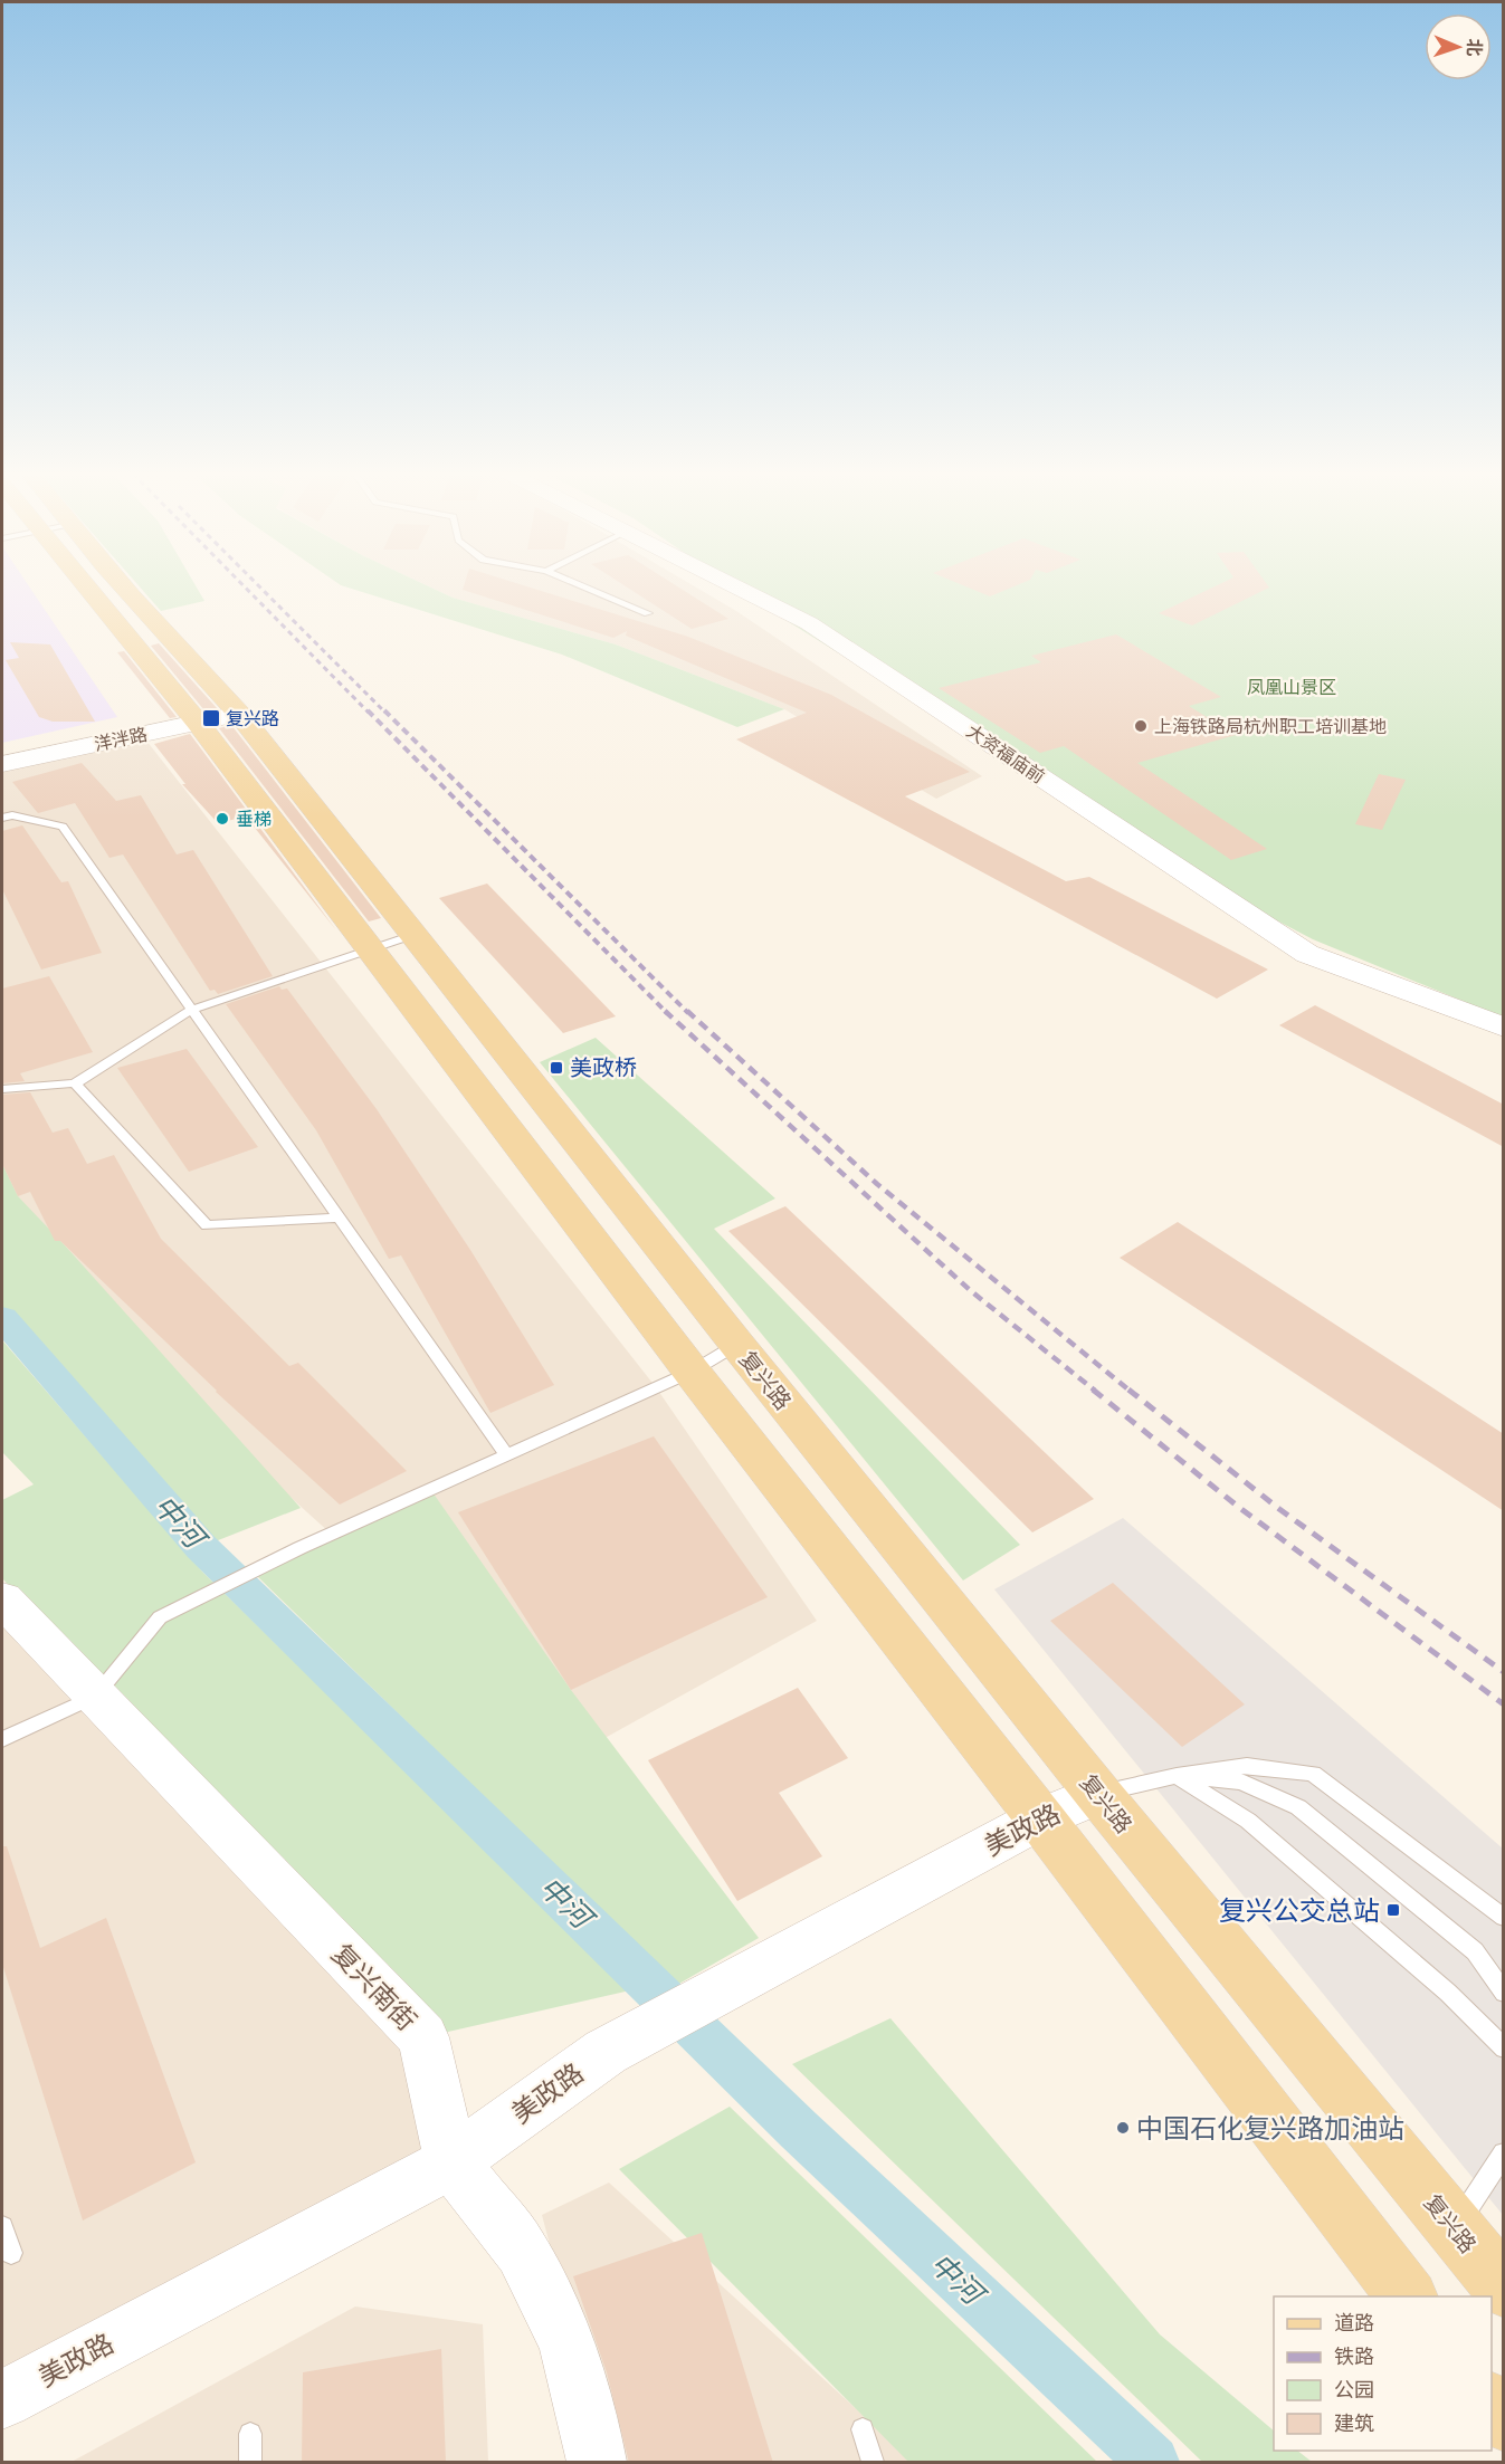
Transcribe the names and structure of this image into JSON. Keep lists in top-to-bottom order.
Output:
{
  "streets": {
    "main road": ["复兴路"],
    "street": [
      "洋泮路",
      "大资福庙前",
      "美政路",
      "复兴南街"
    ]
  },
  "crossings": [
    ["洋泮路", "复兴路"],
    ["复兴路", "美政路"],
    ["美政路", "复兴南街"]
  ],
  "water": ["中河"],
  "parks": ["凤凰山景区"],
  "places": {
    "transit": ["复兴路", "美政桥", "复兴公交总站"],
    "other": ["上海铁路局杭州职工培训基地", "垂梯", "中国石化复兴路加油站"]
  },
  "legend": [
    "道路",
    "铁路",
    "公园",
    "建筑"
  ],
  "north": "right"
}
